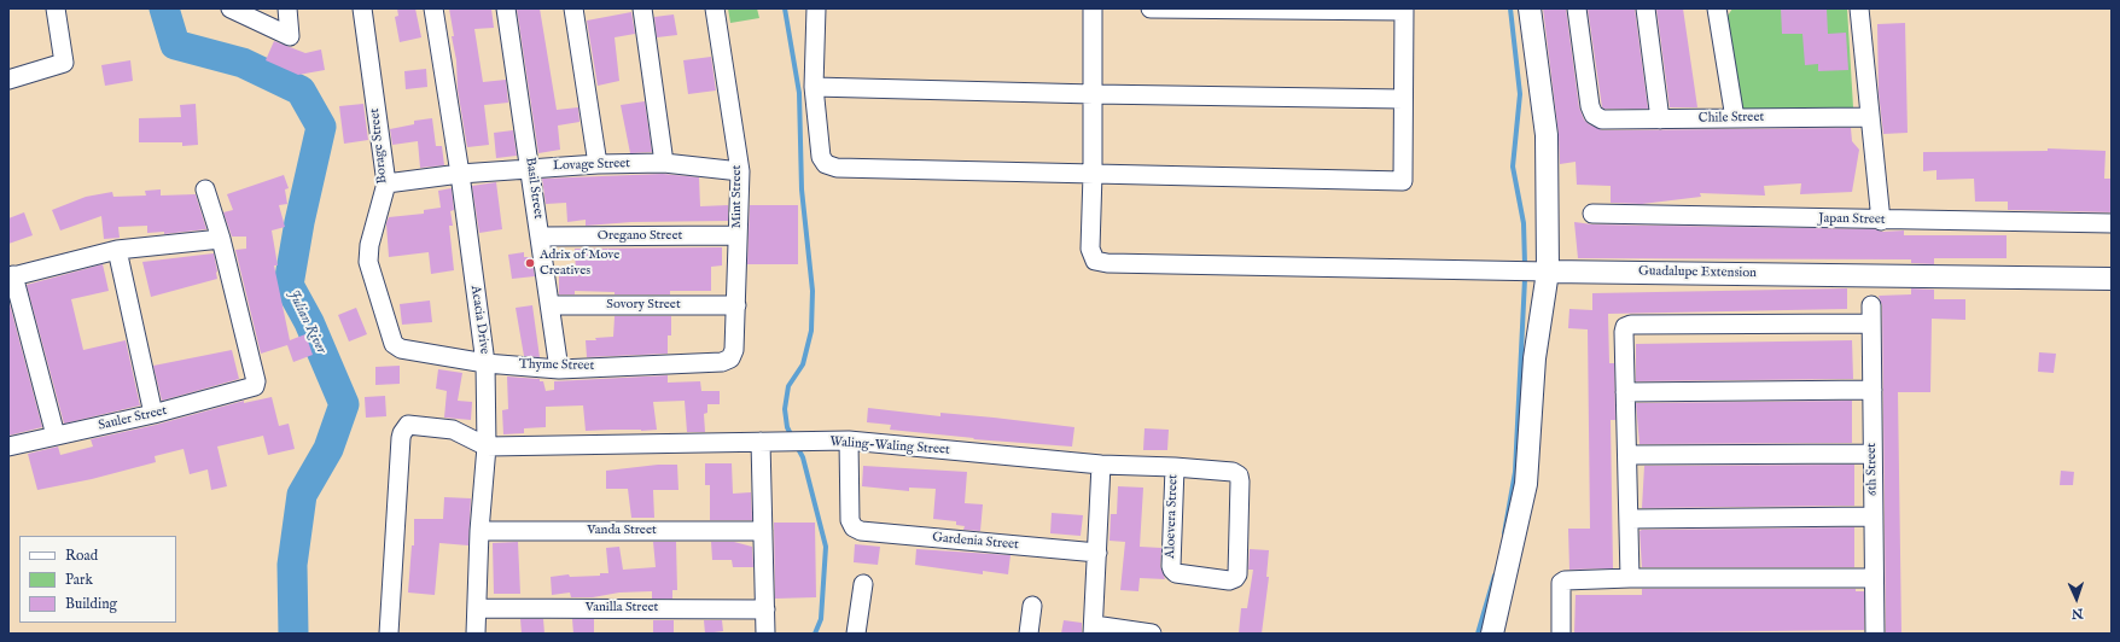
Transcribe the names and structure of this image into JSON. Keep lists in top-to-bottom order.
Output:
{
  "streets": {
    "street": [
      "Chile Street",
      "Borage Street",
      "Lovage Street",
      "Basil Street",
      "Mint Street",
      "Japan Street",
      "Oregano Street",
      "Guadalupe Extension",
      "Sovory Street",
      "Acacia Drive",
      "Thyme Street",
      "Sauler Street",
      "Waling-Waling Street",
      "6th Street",
      "Aloevera Street",
      "Vanda Street",
      "Gardenia Street",
      "Vanilla Street"
    ]
  },
  "crossings": [
    ["Borage Street", "Lovage Street"],
    ["Borage Street", "Thyme Street"],
    ["Lovage Street", "Basil Street"],
    ["Lovage Street", "Mint Street"],
    ["Lovage Street", "Acacia Drive"],
    ["Basil Street", "Oregano Street"],
    ["Basil Street", "Sovory Street"],
    ["Basil Street", "Thyme Street"],
    ["Mint Street", "Oregano Street"],
    ["Mint Street", "Sovory Street"],
    ["Mint Street", "Thyme Street"],
    ["Acacia Drive", "Thyme Street"],
    ["Acacia Drive", "Waling-Waling Street"],
    ["Acacia Drive", "Vanda Street"],
    ["Acacia Drive", "Vanilla Street"],
    ["Waling-Waling Street", "Aloevera Street"],
    ["Waling-Waling Street", "Gardenia Street"]
  ],
  "water": ["Julian River"],
  "places": ["Adrix of Move Creatives"],
  "legend": ["Road", "Park", "Building"],
  "north": "bottom"
}
